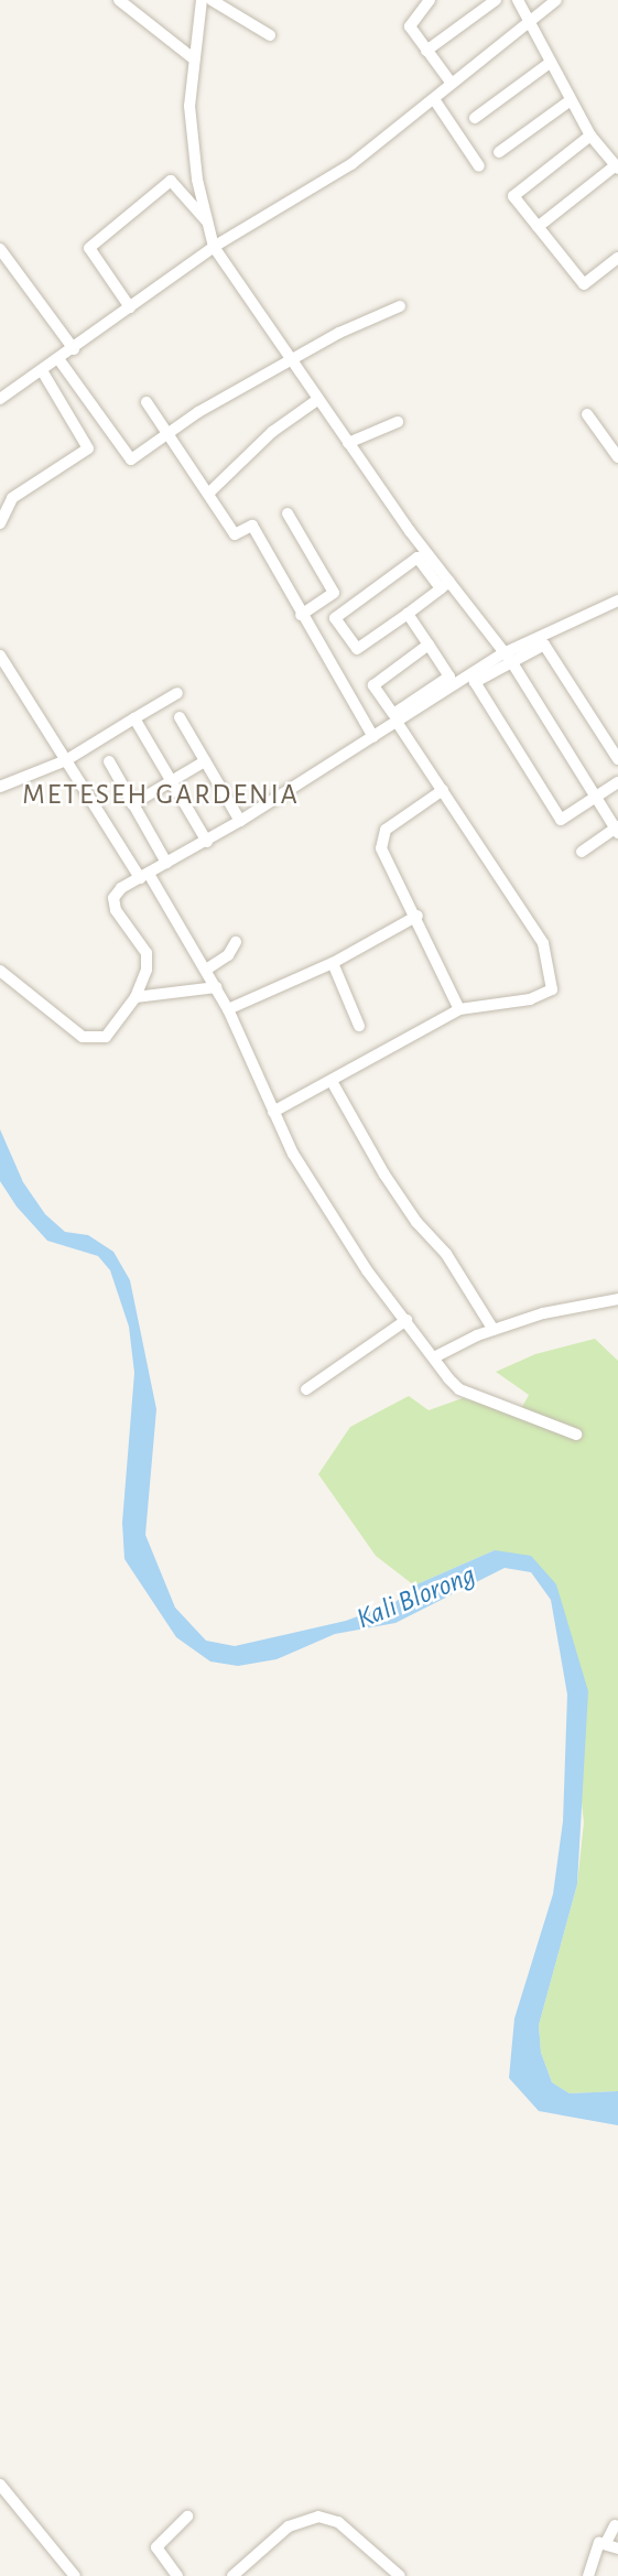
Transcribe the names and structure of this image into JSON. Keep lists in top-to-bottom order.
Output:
{
  "districts": ["METESEH GARDENIA"],
  "water": ["Kali Blorong"]
}
